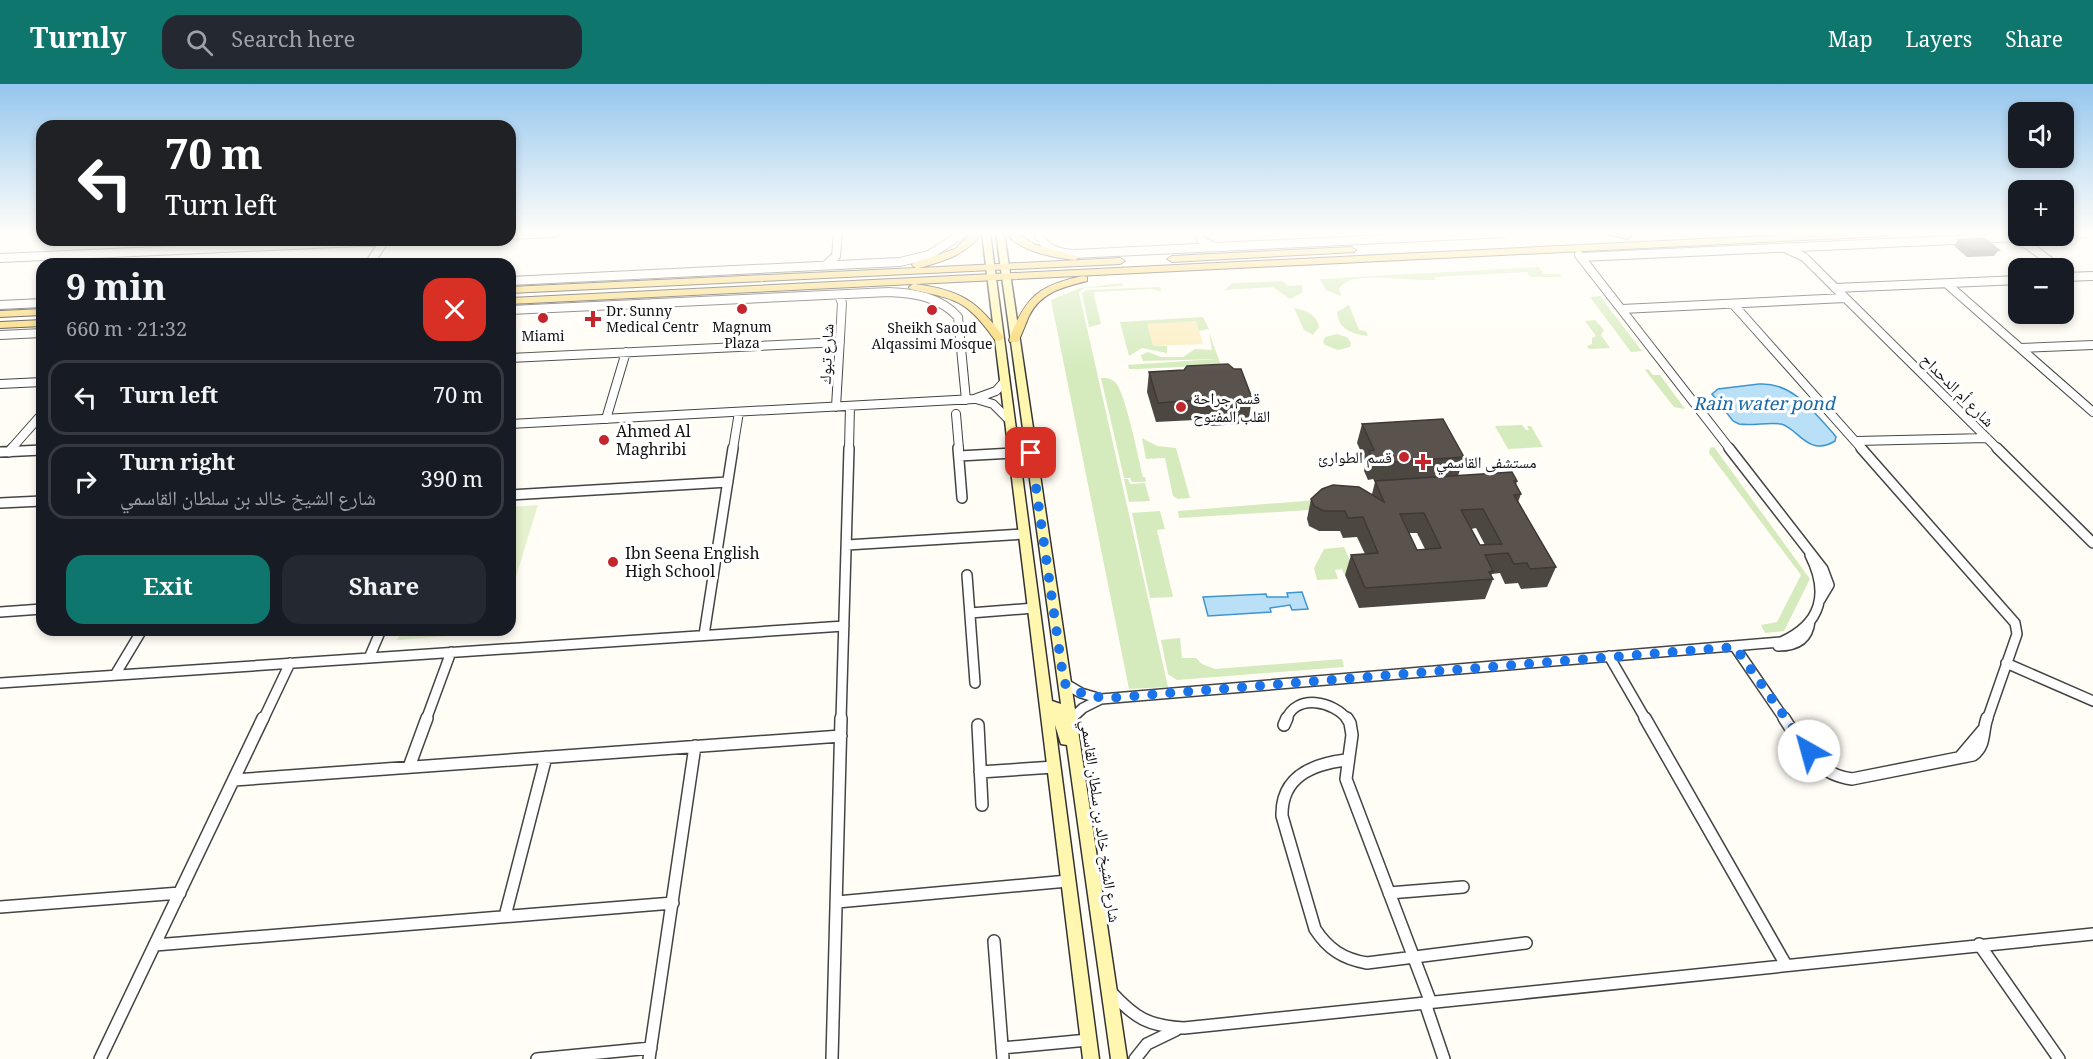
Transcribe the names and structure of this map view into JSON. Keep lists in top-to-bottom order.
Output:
{
  "streets": {
    "main road": ["شارع الشيخ خالد بن سلطان القاسمي"],
    "street": ["شارع تبوك", "شارع أم الدحداح"]
  },
  "water": ["Rain water pond"],
  "places": {
    "other": [
      "Magnum Plaza",
      "Sheikh Saoud Alqassimi Mosque",
      "Miami",
      "قسم جراحة القلب المفتوح",
      "Ahmed Al Maghribi",
      "قسم الطوارئ",
      "Ibn Seena English High School"
    ],
    "health": ["Dr. Sunny Medical Centr", "مستشفى القاسمي"]
  },
  "page": {
    "header": "Turnly",
    "search": "Search here",
    "nav": ["Map", "Layers", "Share"],
    "map_buttons": ["+", "−"],
    "turn": ["70 m", "Turn left"],
    "heading": ["9 min", "660 m · 21:32"],
    "list": [
      {
        "name": "Turn left",
        "value": "70 m"
      },
      {
        "name": "Turn right",
        "note": "شارع الشيخ خالد بن سلطان القاسمي",
        "value": "390 m"
      }
    ],
    "buttons": ["Exit", "Share"]
  }
}
